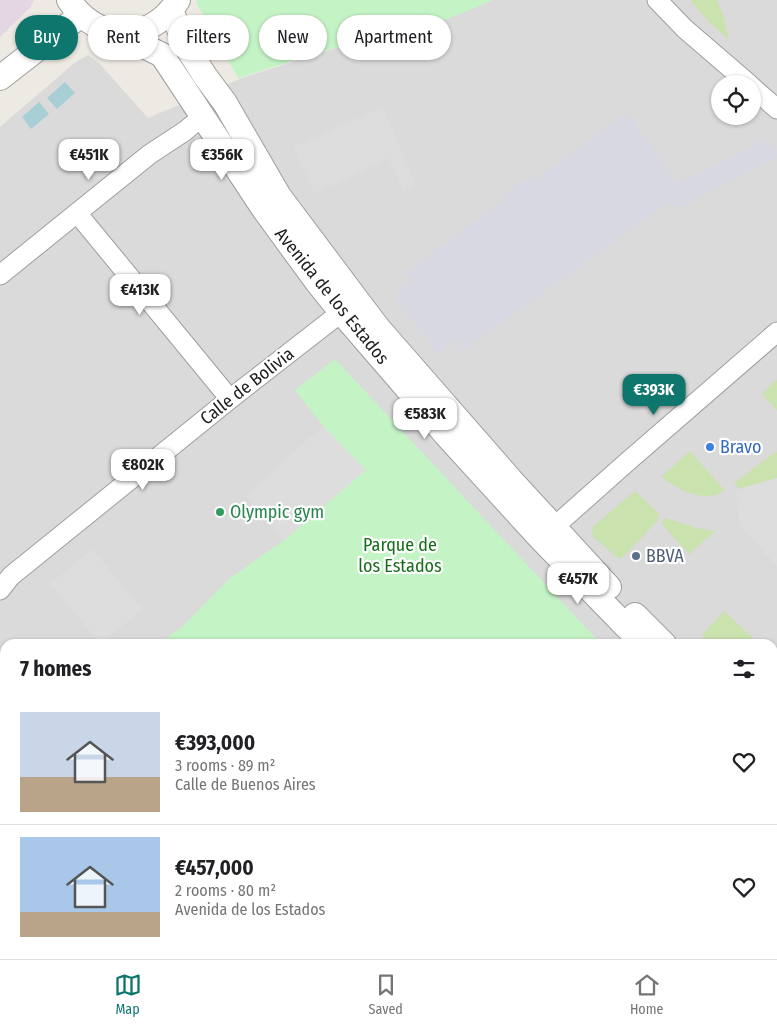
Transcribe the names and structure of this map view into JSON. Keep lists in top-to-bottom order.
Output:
{
  "streets": {
    "street": ["Avenida de los Estados", "Calle de Bolivia"]
  },
  "crossings": [
    ["Avenida de los Estados", "Calle de Bolivia"]
  ],
  "parks": ["Parque de los Estados"],
  "places": ["Bravo", "Olympic gym", "BBVA"],
  "page": {
    "chip": [
      "Buy",
      "Rent",
      "Filters",
      "New",
      "Apartment"
    ],
    "price": [
      "€451K",
      "€356K",
      "€413K",
      "€393K",
      "€583K",
      "€802K",
      "€457K"
    ],
    "heading": "7 homes",
    "list": [
      {
        "name": "€393,000",
        "note": "3 rooms · 89 m² · Calle de Buenos Aires"
      },
      {
        "name": "€457,000",
        "note": "2 rooms · 80 m² · Avenida de los Estados"
      }
    ],
    "tabs": ["Map", "Saved", "Home"]
  }
}
